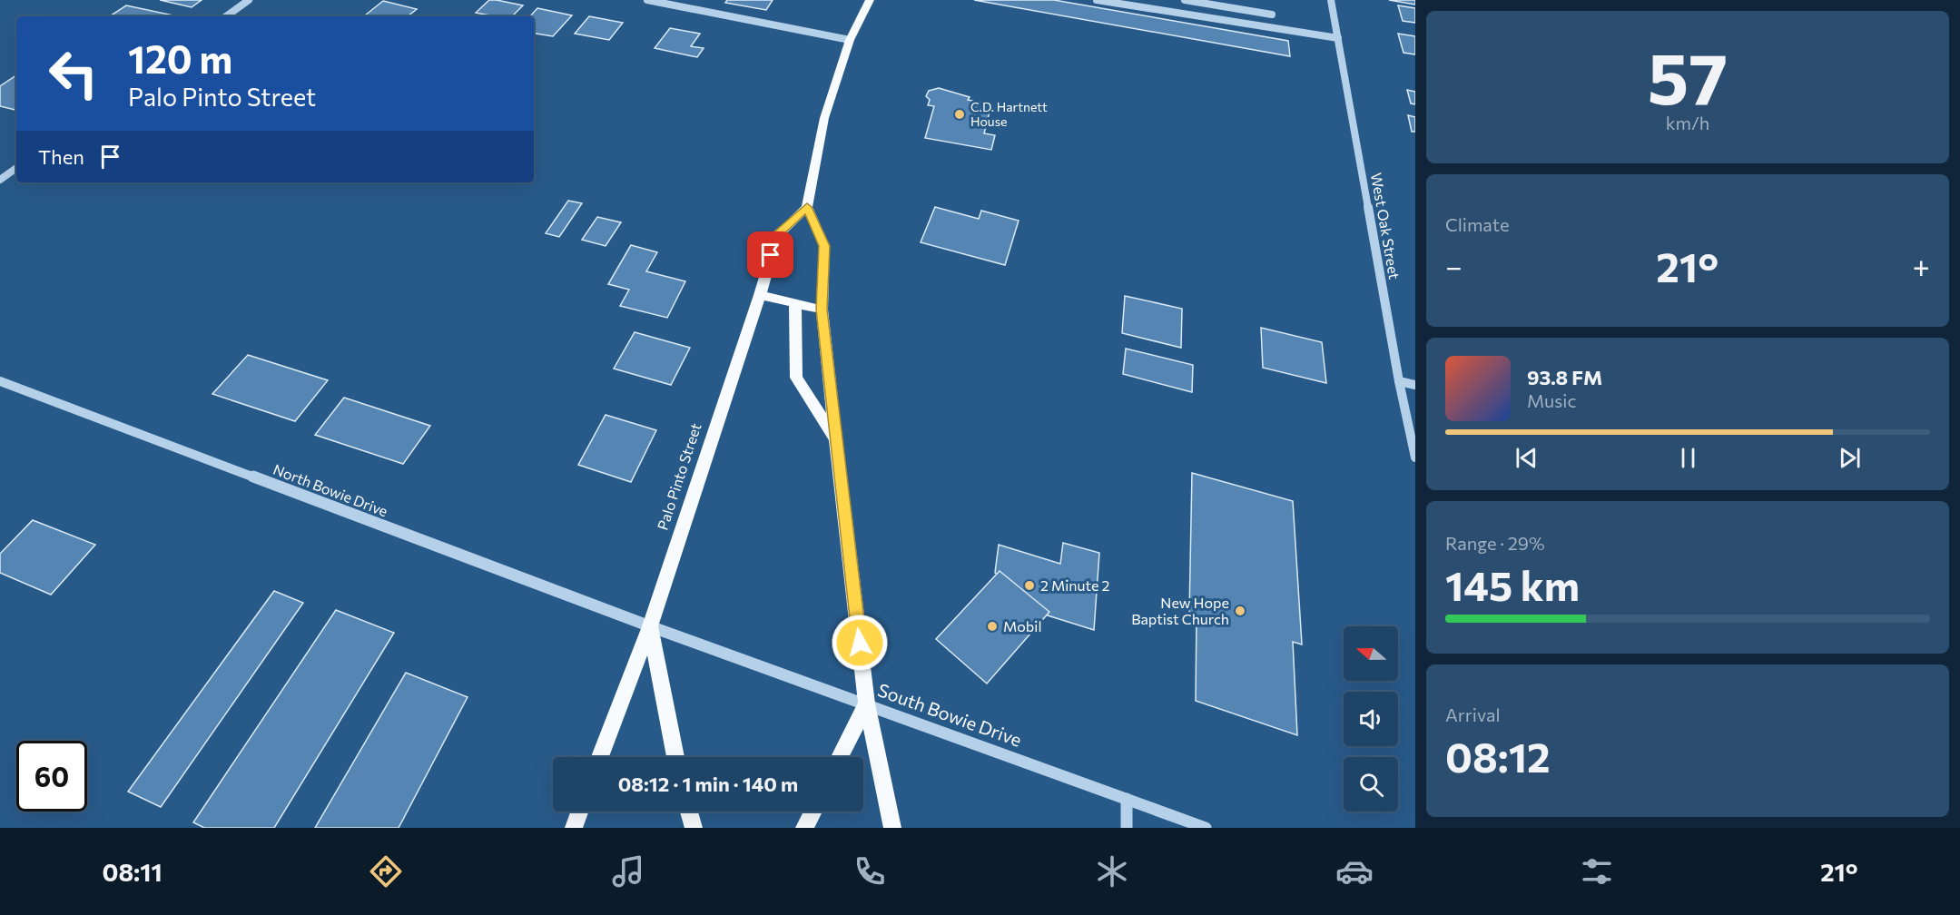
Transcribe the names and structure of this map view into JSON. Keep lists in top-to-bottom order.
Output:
{
  "streets": {
    "main road": ["Palo Pinto Street"],
    "street": ["West Oak Street", "North Bowie Drive", "South Bowie Drive"]
  },
  "crossings": [
    ["Palo Pinto Street", "North Bowie Drive"],
    ["Palo Pinto Street", "South Bowie Drive"],
    ["North Bowie Drive", "South Bowie Drive"]
  ],
  "places": [
    "C.D. Hartnett House",
    "2 Minute 2",
    "New Hope Baptist Church",
    "Mobil"
  ],
  "north": "left",
  "page": {
    "tile": [
      ["57", "km/h"],
      "Climate",
      ["Range · 29%", "145 km"],
      ["Arrival", "08:12"]
    ],
    "turn": ["120 m", "Palo Pinto Street"],
    "then": "Then",
    "heat": ["−", "21°", "+"],
    "song": ["93.8 FM", "Music"],
    "limit": "60",
    "trip": "08:12 · 1 min · 140 m",
    "tabs": ["08:11", "21°"]
  }
}
